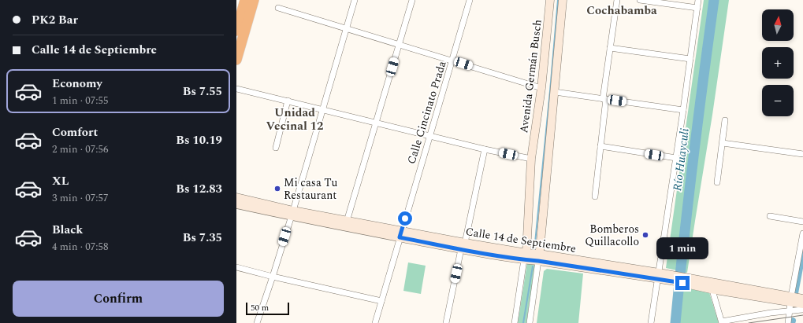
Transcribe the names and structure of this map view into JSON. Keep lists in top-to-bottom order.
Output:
{
  "streets": {
    "street": ["Avenida Germán Busch", "Calle Cincinato Prada", "Calle 14 de Septiembre"]
  },
  "crossings": [
    ["Avenida Germán Busch", "Calle 14 de Septiembre"],
    ["Calle Cincinato Prada", "Calle 14 de Septiembre"]
  ],
  "districts": ["Cochabamba", "Unidad Vecinal 12"],
  "water": ["Río Huayculi"],
  "places": ["Mi casa Tu Restaurant", "Bomberos Quillacollo"],
  "scale_bar": "50 m",
  "north": "top",
  "page": {
    "banner": ["PK2 Bar", "Calle 14 de Septiembre"],
    "map_buttons": ["+", "−"],
    "list": [
      {
        "name": "Economy",
        "note": "1 min · 07:55",
        "value": "Bs 7.55"
      },
      {
        "name": "Comfort",
        "note": "2 min · 07:56",
        "value": "Bs 10.19"
      },
      {
        "name": "XL",
        "note": "3 min · 07:57",
        "value": "Bs 12.83"
      },
      {
        "name": "Black",
        "note": "4 min · 07:58",
        "value": "Bs 7.35"
      }
    ],
    "bubble": "1 min",
    "buttons": "Confirm",
    "scale": "50 m"
  }
}
